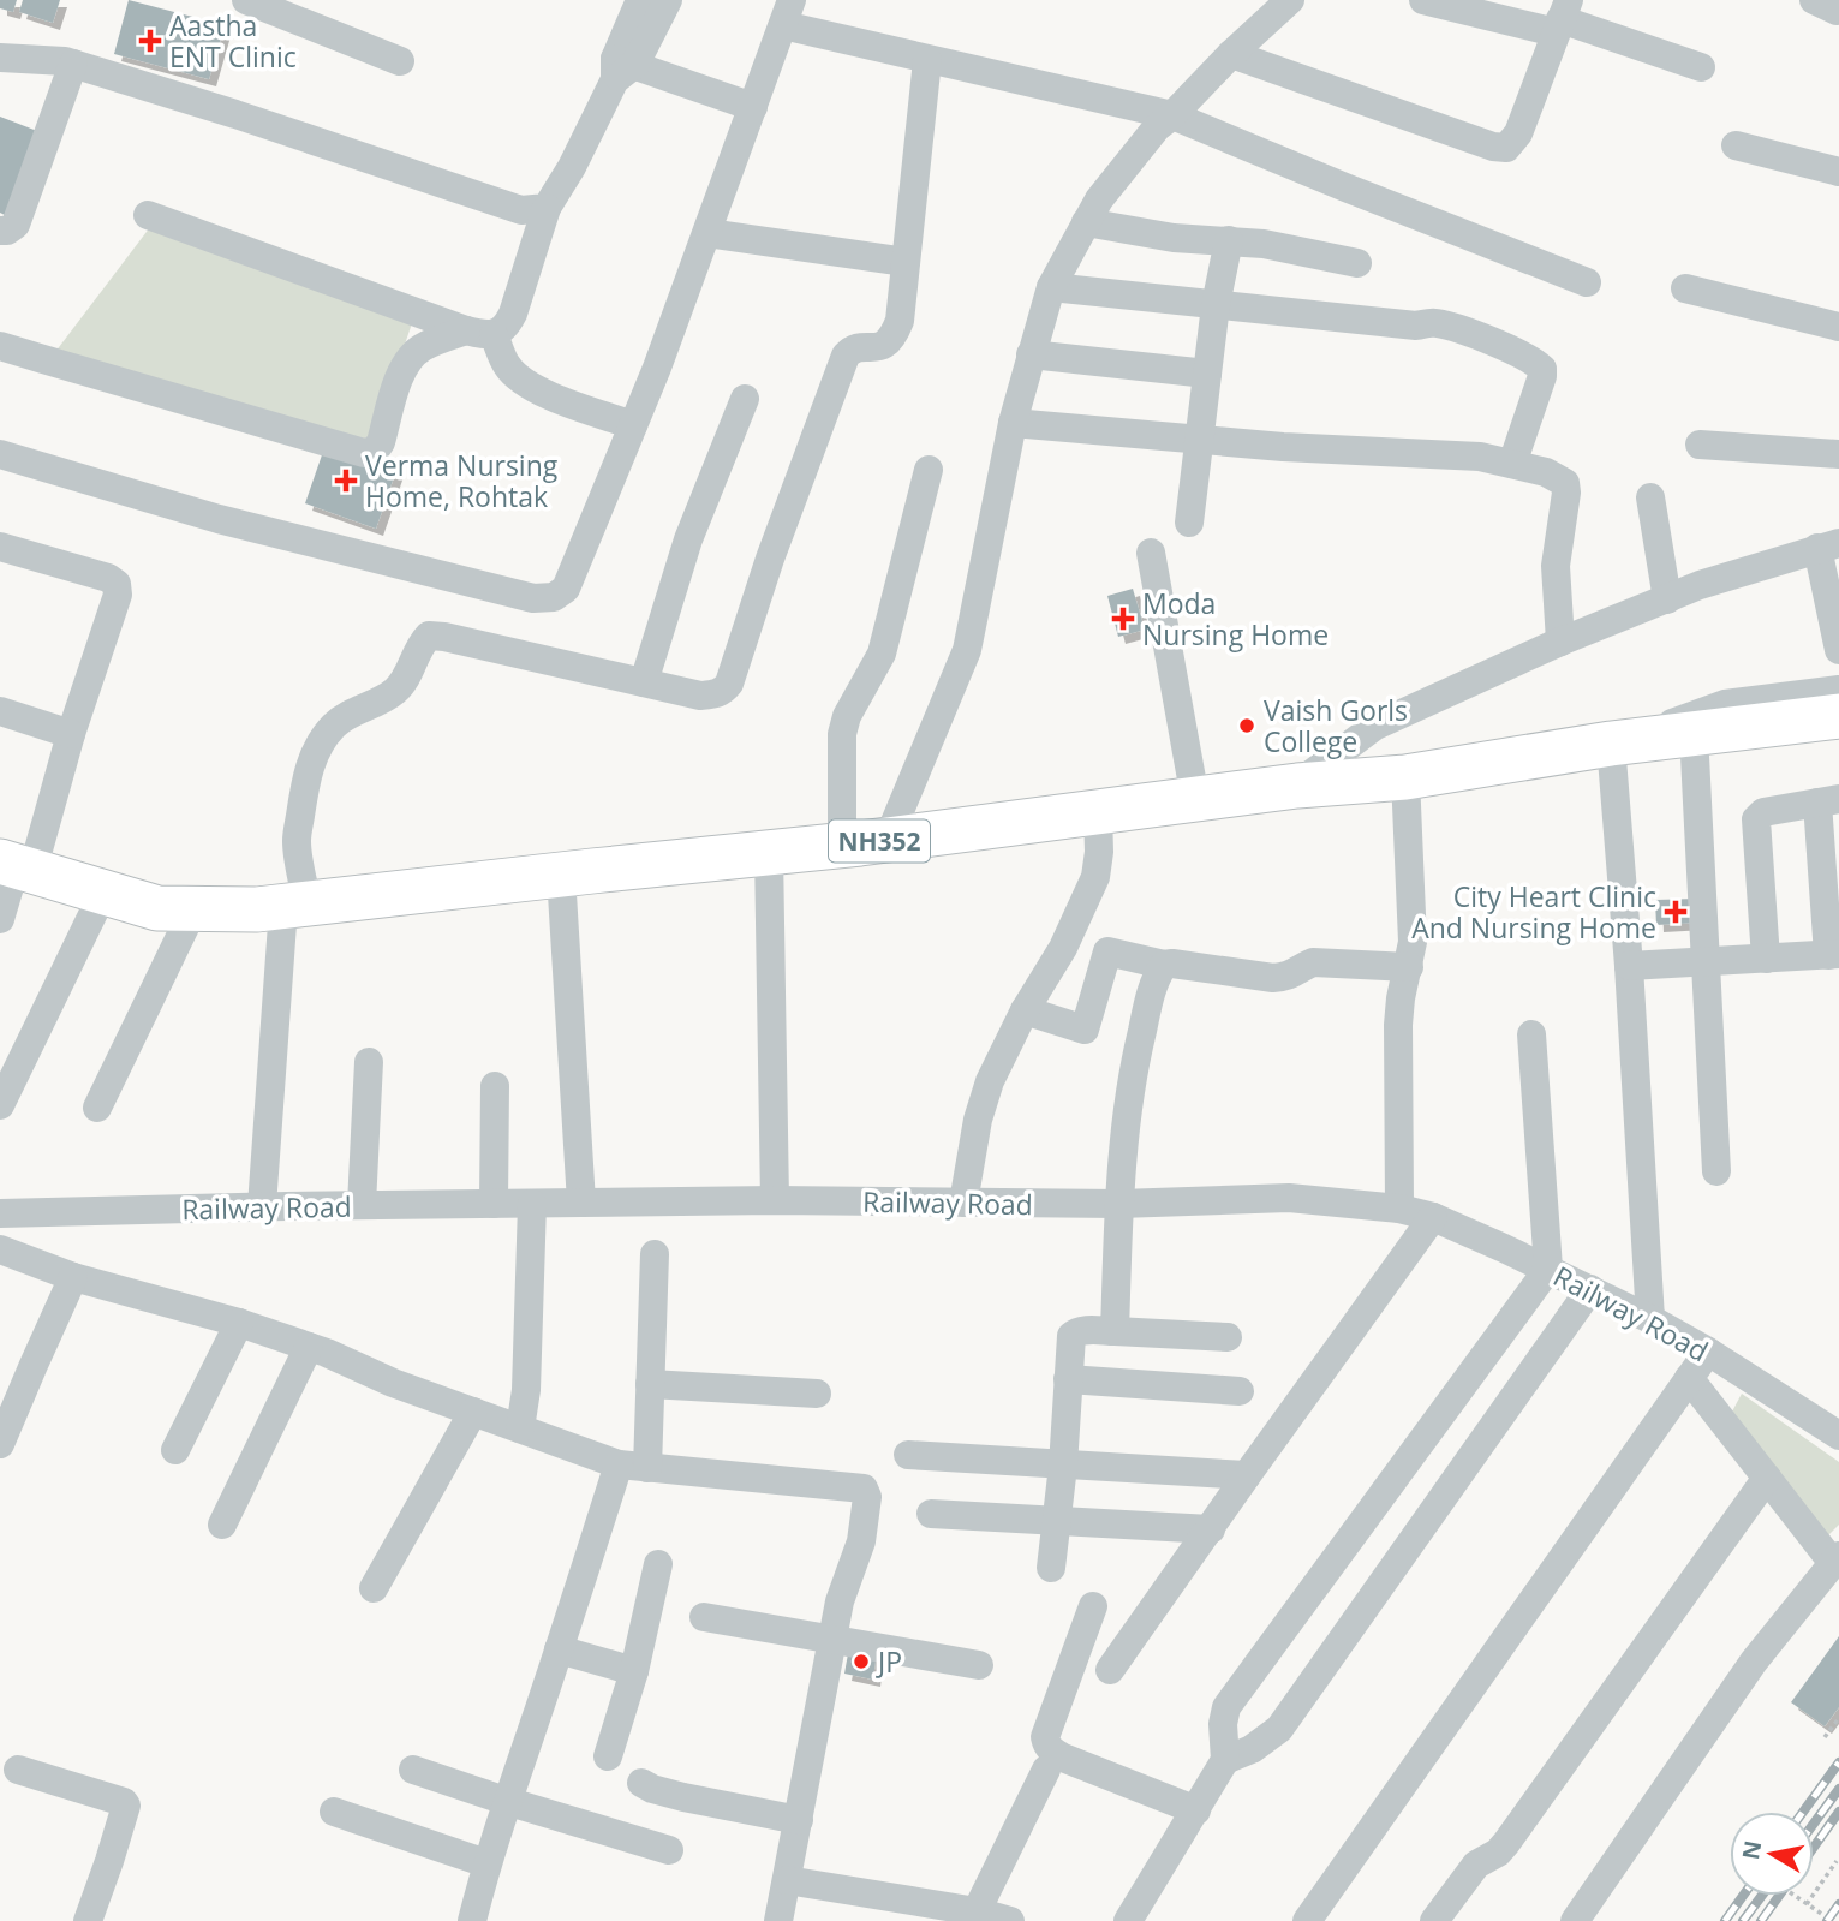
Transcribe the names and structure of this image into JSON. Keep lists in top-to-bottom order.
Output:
{
  "streets": {
    "highway": ["NH352"],
    "street": ["Railway Road"]
  },
  "places": {
    "health": [
      "Aastha ENT Clinic",
      "Verma Nursing Home, Rohtak",
      "Moda Nursing Home",
      "City Heart Clinic And Nursing Home"
    ],
    "other": ["Vaish Gorls College", "JP"]
  },
  "north": "left"
}
